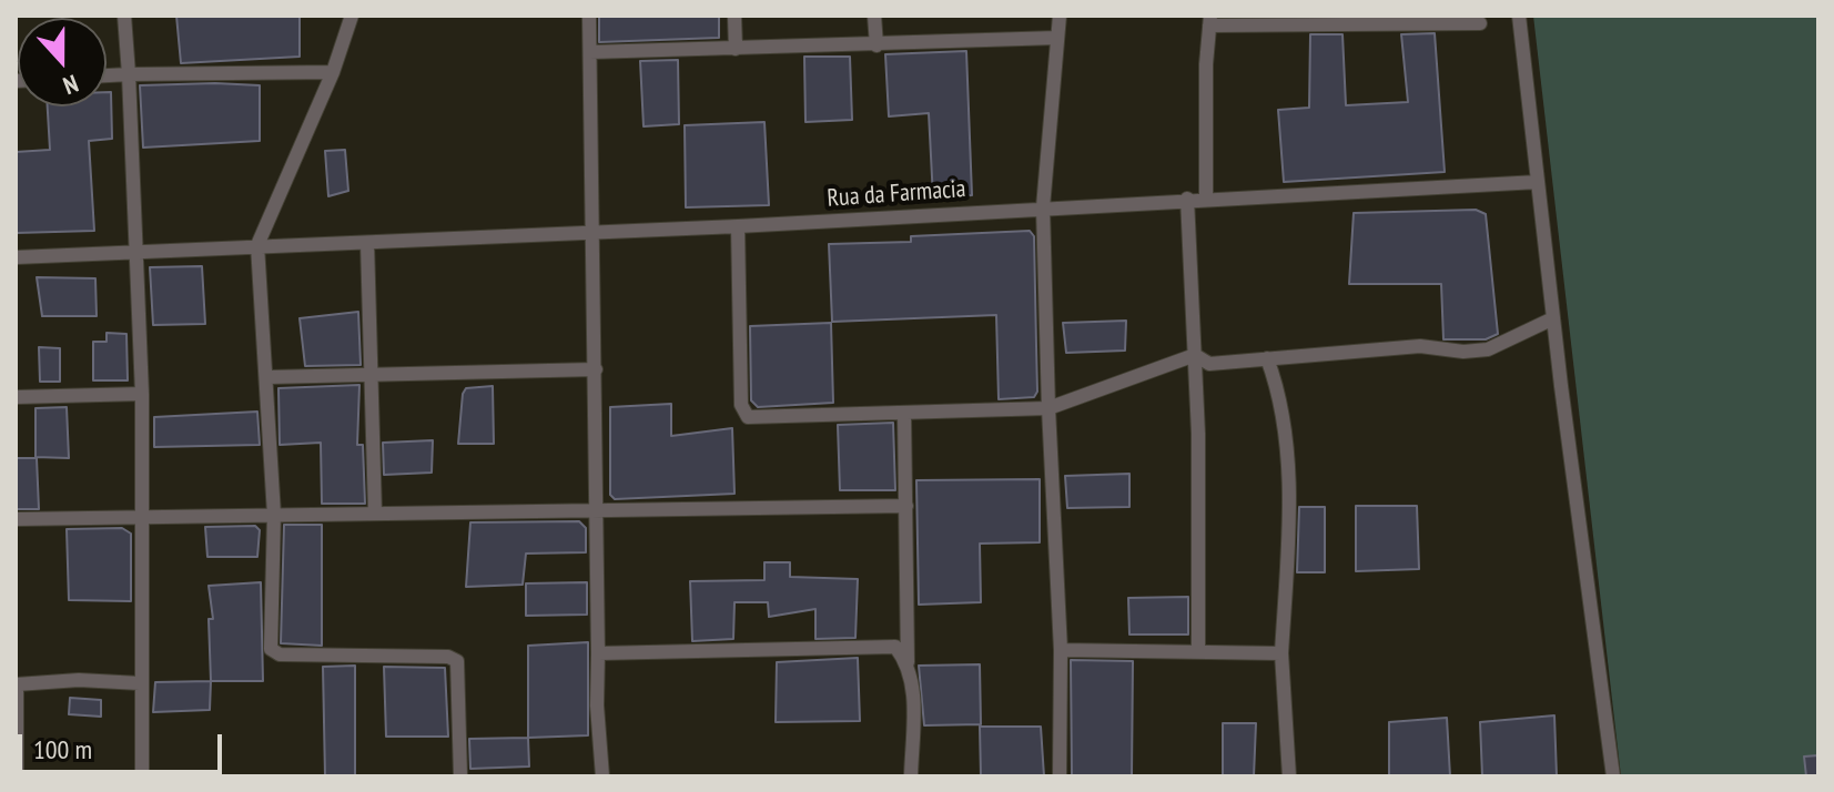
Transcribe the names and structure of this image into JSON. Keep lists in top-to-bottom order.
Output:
{
  "streets": {
    "street": ["Rua da Farmacia"]
  },
  "scale_bar": "100 m",
  "north": "bottom"
}
